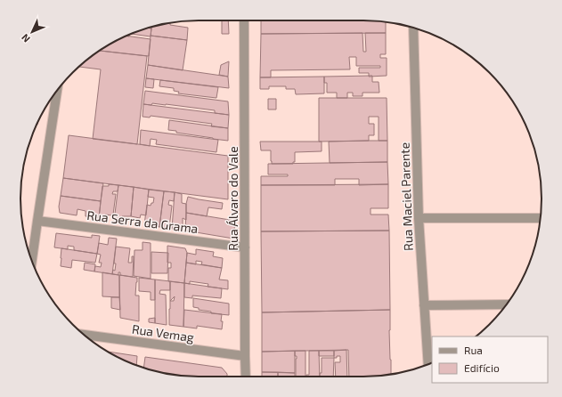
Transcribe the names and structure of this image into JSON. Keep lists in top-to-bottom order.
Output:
{
  "streets": {
    "street": [
      "Rua Maciel Parente",
      "Rua Álvaro do Vale",
      "Rua Serra da Grama",
      "Rua Vemag"
    ]
  },
  "crossings": [
    ["Rua Álvaro do Vale", "Rua Serra da Grama"],
    ["Rua Álvaro do Vale", "Rua Vemag"]
  ],
  "legend": ["Rua", "Edifício"],
  "north": "bottom left"
}
